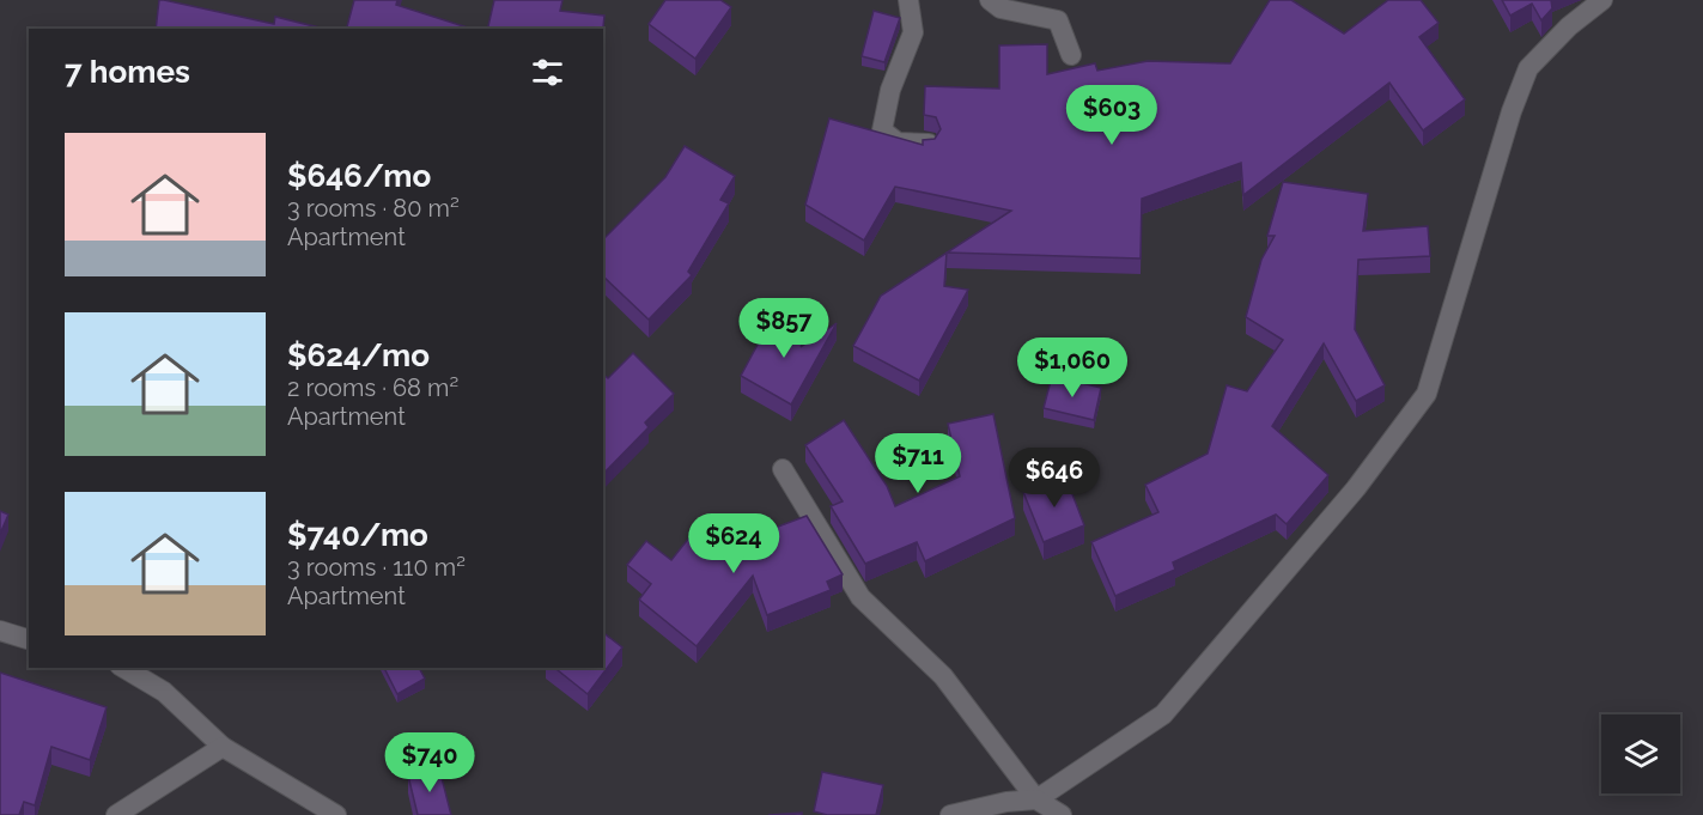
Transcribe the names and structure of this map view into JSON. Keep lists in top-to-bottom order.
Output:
{
  "page": {
    "heading": "7 homes",
    "price": [
      "$603",
      "$857",
      "$1,060",
      "$711",
      "$646",
      "$624",
      "$740"
    ],
    "list": [
      {
        "name": "$646/mo",
        "note": "3 rooms · 80 m² · Apartment"
      },
      {
        "name": "$624/mo",
        "note": "2 rooms · 68 m² · Apartment"
      },
      {
        "name": "$740/mo",
        "note": "3 rooms · 110 m² · Apartment"
      }
    ]
  }
}
